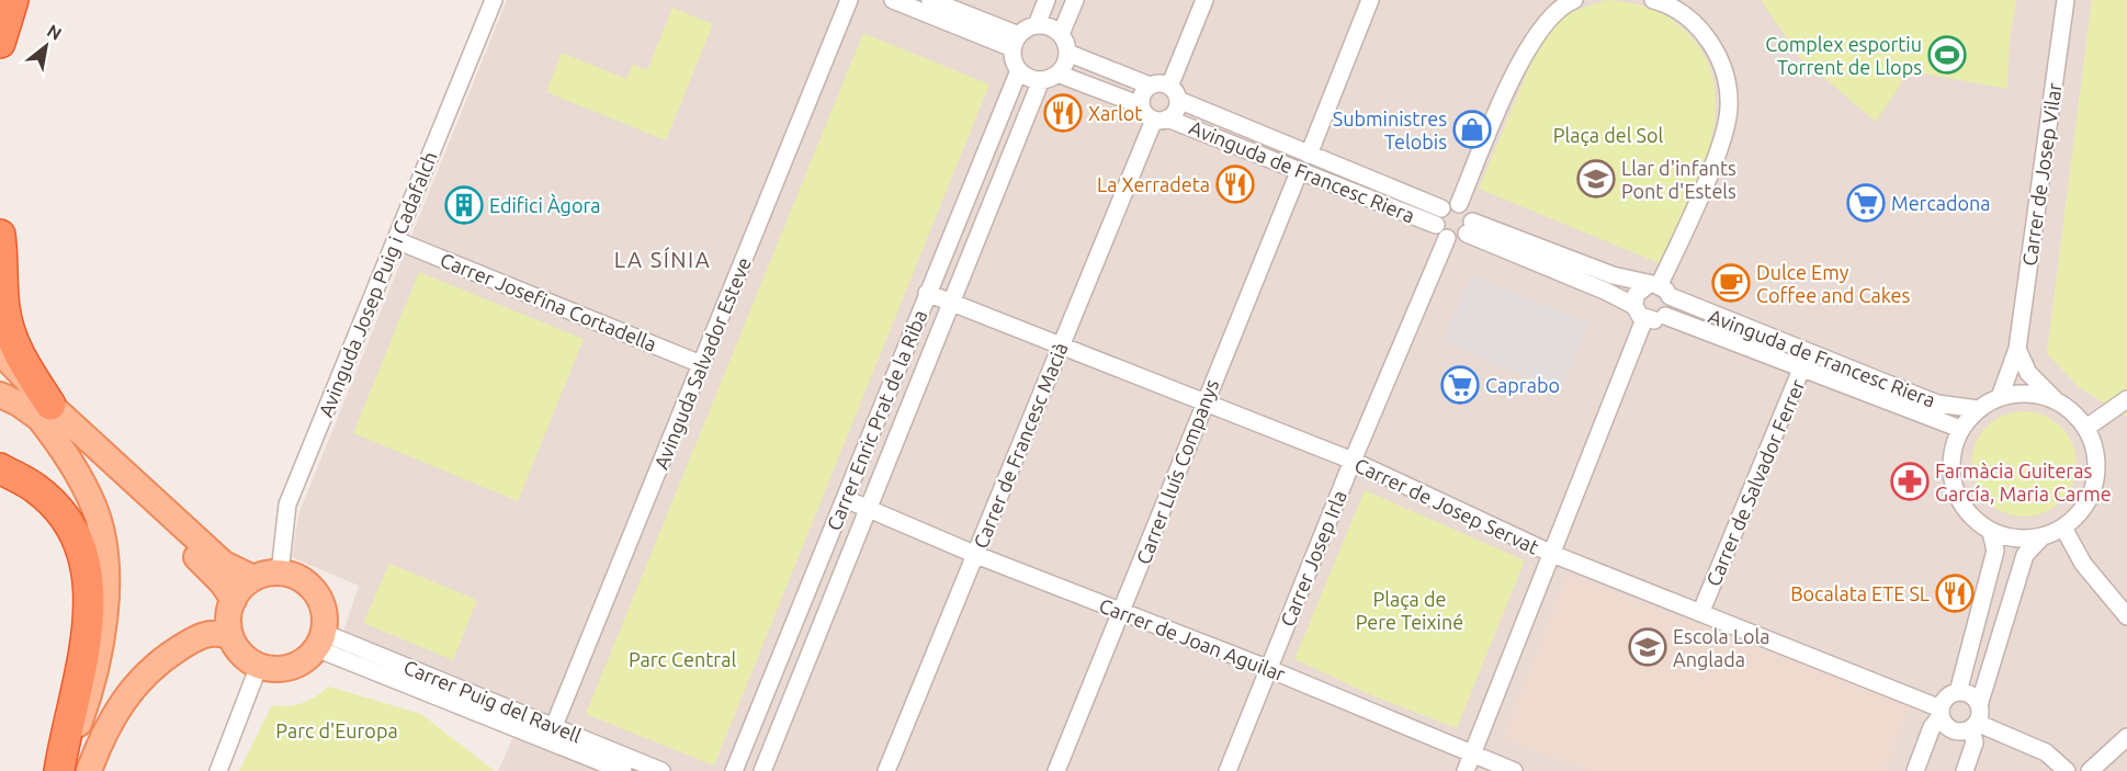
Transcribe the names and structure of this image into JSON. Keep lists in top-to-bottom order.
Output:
{
  "streets": {
    "street": [
      "Avinguda de Francesc Riera",
      "Carrer de Josep Vilar",
      "Avinguda Josep Puig i Cadafalch",
      "Carrer Josefina Cortadella",
      "Avinguda Salvador Esteve",
      "Carrer Enric Prat de la Riba",
      "Carrer de Francesc Macià",
      "Carrer Lluís Companys",
      "Carrer de Salvador Ferrer",
      "Carrer de Josep Servat",
      "Carrer Josep Irla",
      "Carrer de Joan Aguilar",
      "Carrer Puig del Ravell"
    ]
  },
  "crossings": [
    ["Avinguda de Francesc Riera", "Carrer de Josep Vilar"],
    ["Avinguda de Francesc Riera", "Carrer de Francesc Macià"],
    ["Avinguda de Francesc Riera", "Carrer Lluís Companys"],
    ["Avinguda de Francesc Riera", "Carrer de Salvador Ferrer"],
    ["Avinguda de Francesc Riera", "Carrer Josep Irla"],
    ["Avinguda Josep Puig i Cadafalch", "Carrer Josefina Cortadella"],
    ["Avinguda Josep Puig i Cadafalch", "Carrer Puig del Ravell"],
    ["Carrer Josefina Cortadella", "Avinguda Salvador Esteve"],
    ["Avinguda Salvador Esteve", "Carrer Puig del Ravell"],
    ["Carrer Enric Prat de la Riba", "Carrer de Josep Servat"],
    ["Carrer Enric Prat de la Riba", "Carrer de Joan Aguilar"],
    ["Carrer de Francesc Macià", "Carrer de Josep Servat"],
    ["Carrer de Francesc Macià", "Carrer de Joan Aguilar"],
    ["Carrer Lluís Companys", "Carrer de Josep Servat"],
    ["Carrer Lluís Companys", "Carrer de Joan Aguilar"],
    ["Carrer de Salvador Ferrer", "Carrer de Josep Servat"],
    ["Carrer de Josep Servat", "Carrer Josep Irla"],
    ["Carrer Josep Irla", "Carrer de Joan Aguilar"]
  ],
  "districts": ["LA SÍNIA"],
  "parks": [
    "Plaça del Sol",
    "Plaça de Pere Teixiné",
    "Parc Central",
    "Parc d'Europa"
  ],
  "places": {
    "sports": ["Complex esportiu Torrent de Llops"],
    "restaurant": ["Xarlot", "La Xerradeta", "Bocalata ETE SL"],
    "shop": ["Subministres Telobis"],
    "school or university": ["Llar d'infants Pont d'Estels", "Escola Lola Anglada"],
    "supermarket": ["Mercadona", "Caprabo"],
    "building": ["Edifici Àgora"],
    "cafe": ["Dulce Emy Coffee and Cakes"],
    "pharmacy": ["Farmàcia Guiteras García, Maria Carme"]
  },
  "north": "top right"
}
